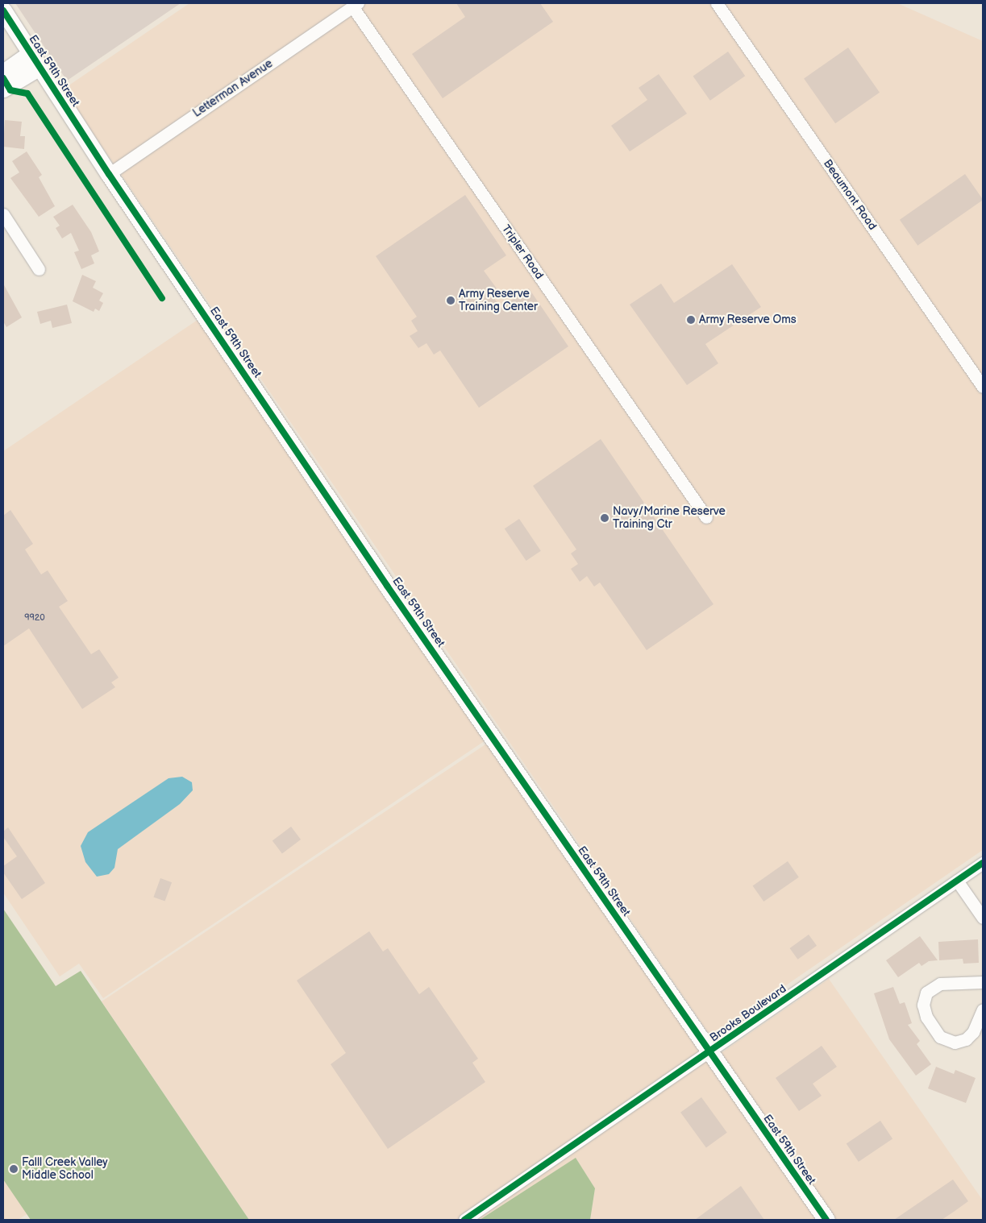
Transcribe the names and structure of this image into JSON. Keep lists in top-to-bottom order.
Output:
{
  "streets": {
    "street": [
      "East 59th Street",
      "Letterman Avenue",
      "Beaumont Road",
      "Tripler Road",
      "Brooks Boulevard"
    ]
  },
  "crossings": [
    ["East 59th Street", "Letterman Avenue"],
    ["East 59th Street", "Brooks Boulevard"],
    ["Letterman Avenue", "Tripler Road"]
  ],
  "places": [
    "Army Reserve Training Center",
    "Army Reserve Oms",
    "Navy/Marine Reserve Training Ctr",
    "Falll Creek Valley Middle School"
  ],
  "house_numbers": ["9920"]
}
